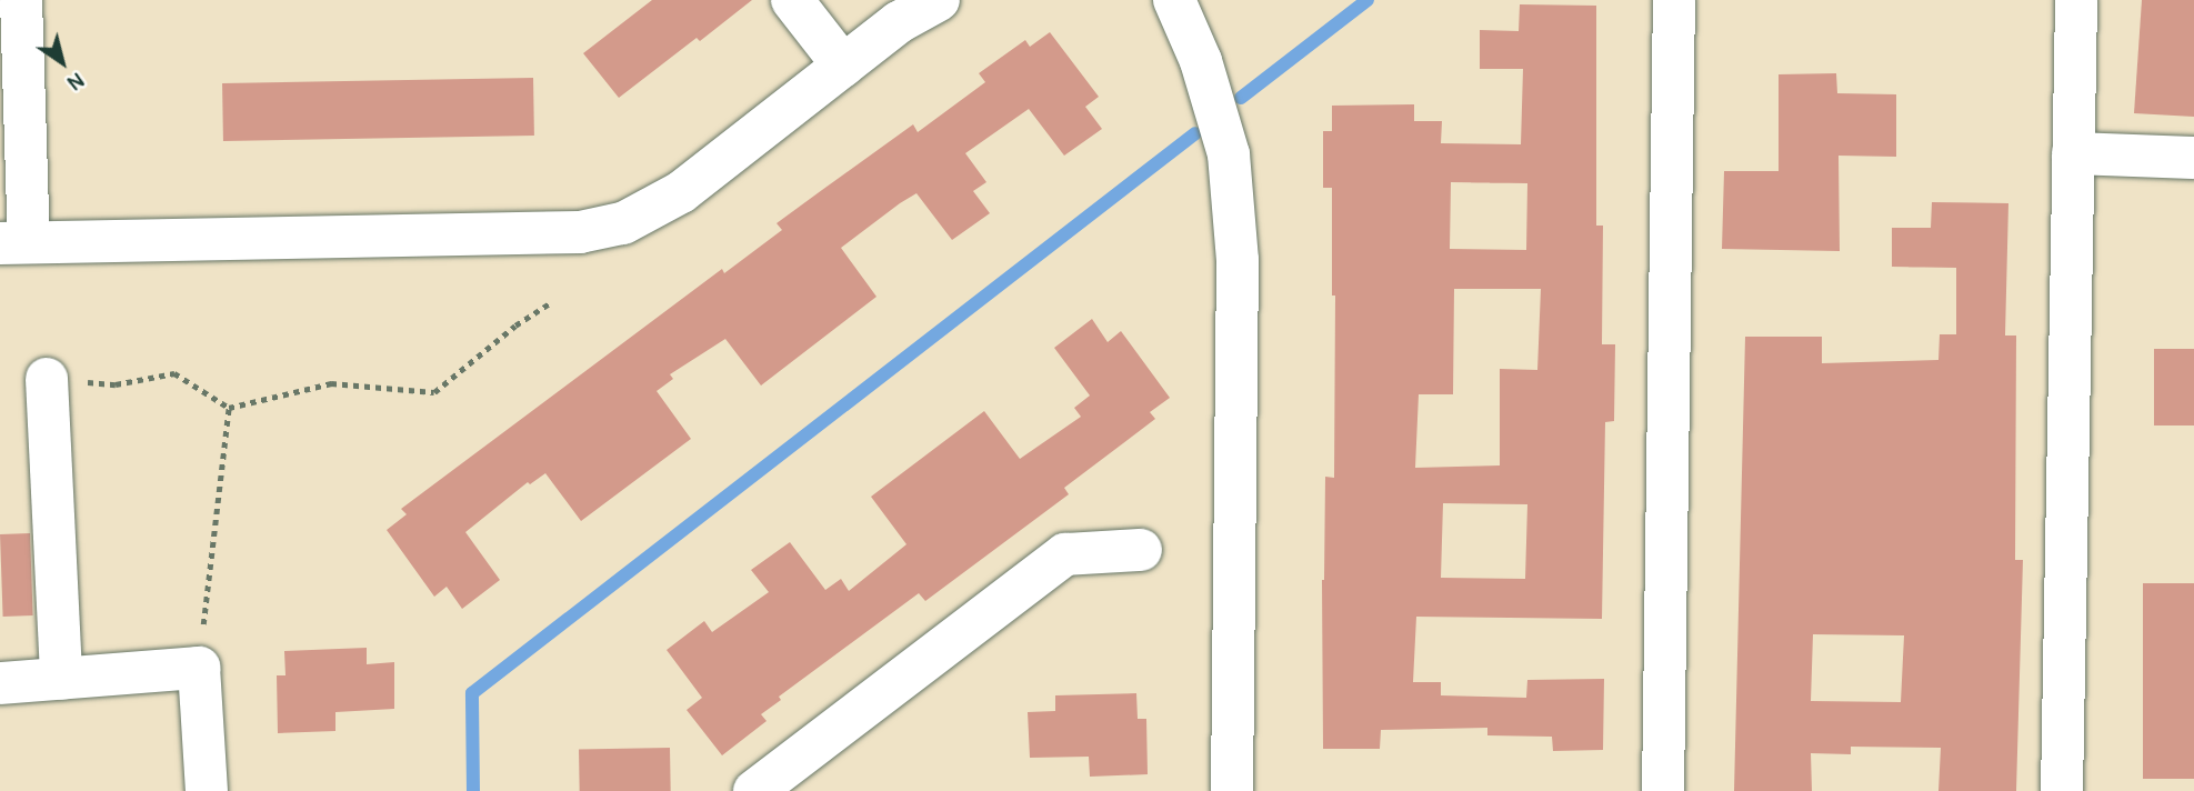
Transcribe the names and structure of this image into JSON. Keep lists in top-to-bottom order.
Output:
{
  "north": "bottom right"
}
